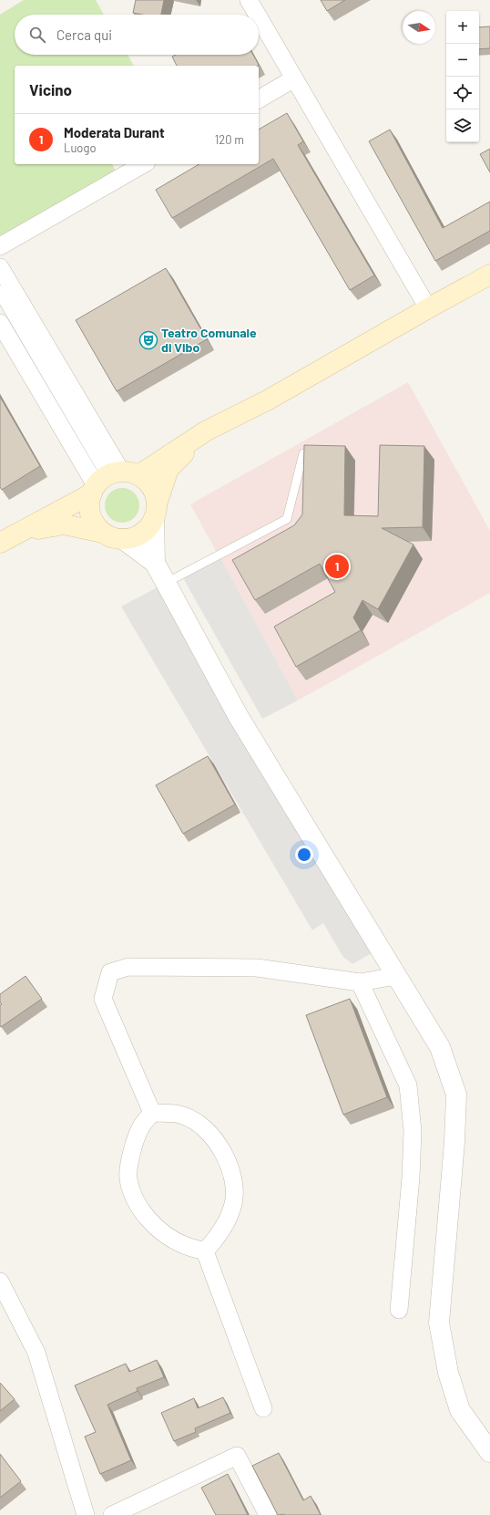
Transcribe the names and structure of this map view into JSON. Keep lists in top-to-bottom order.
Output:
{
  "places": {
    "theatre": ["Teatro Comunale di Vibo"]
  },
  "north": "right",
  "page": {
    "map_buttons": ["+", "−"],
    "search": "Cerca qui",
    "heading": "Vicino",
    "list": [
      {
        "mark": "1",
        "name": "Moderata Durant",
        "note": "Luogo",
        "value": "120 m"
      }
    ],
    "pins": "1"
  }
}
